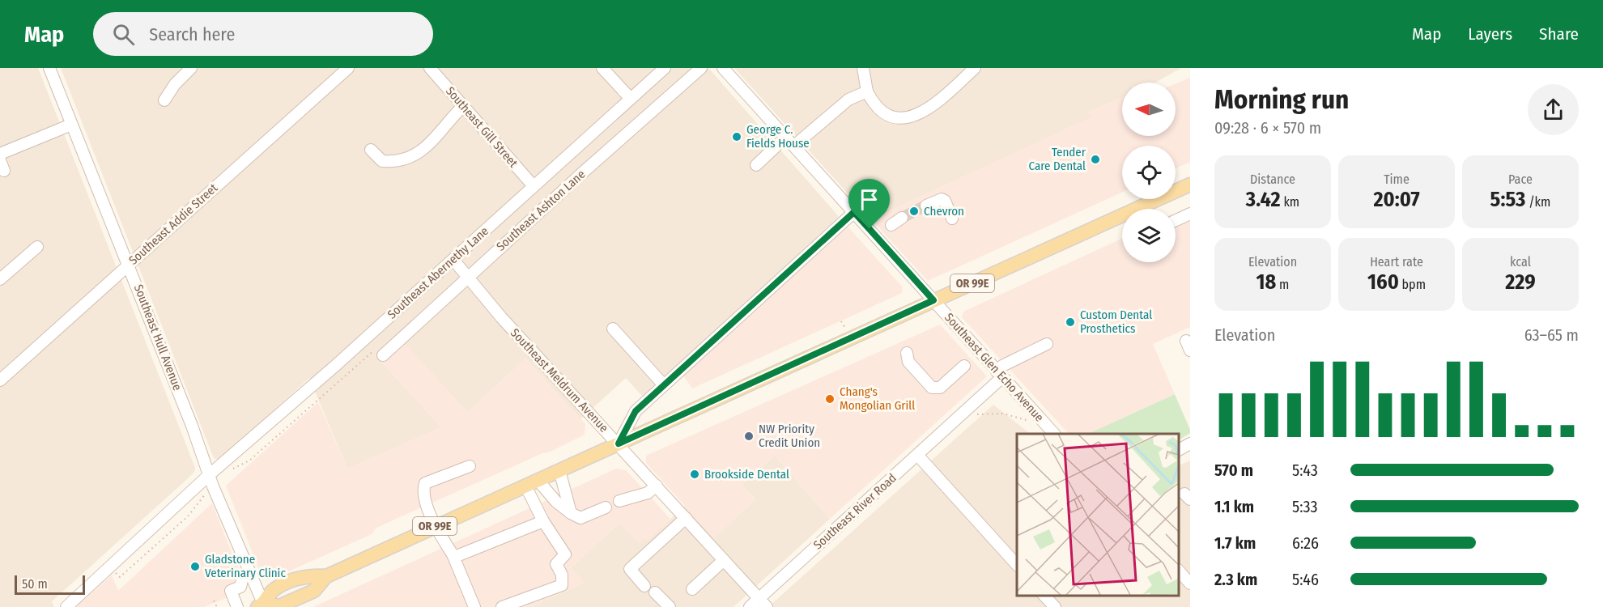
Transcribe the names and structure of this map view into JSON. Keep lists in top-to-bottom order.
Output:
{
  "streets": {
    "main road": ["OR 99E"],
    "street": [
      "Southeast Gill Street",
      "Southeast Ashton Lane",
      "Southeast Addie Street",
      "Southeast Abernethy Lane",
      "Southeast Hull Avenue",
      "Southeast Glen Echo Avenue",
      "Southeast Meldrum Avenue",
      "Southeast River Road"
    ]
  },
  "crossings": [
    ["Southeast Gill Street", "Southeast Abernethy Lane"],
    ["Southeast Ashton Lane", "Southeast Meldrum Avenue"],
    ["Southeast Addie Street", "Southeast Hull Avenue"],
    ["Southeast Abernethy Lane", "Southeast Hull Avenue"],
    ["Southeast Abernethy Lane", "Southeast Meldrum Avenue"],
    ["OR 99E", "Southeast Hull Avenue"],
    ["OR 99E", "Southeast Glen Echo Avenue"],
    ["OR 99E", "Southeast Meldrum Avenue"],
    ["Southeast Glen Echo Avenue", "Southeast River Road"],
    ["Southeast Meldrum Avenue", "Southeast River Road"]
  ],
  "places": [
    "George C. Fields House",
    "Tender Care Dental",
    "Chevron",
    "Custom Dental Prosthetics",
    "Chang's Mongolian Grill",
    "NW Priority Credit Union",
    "Brookside Dental",
    "Gladstone Veterinary Clinic"
  ],
  "scale_bar": "50 m",
  "north": "left",
  "page": {
    "header": "Map",
    "search": "Search here",
    "nav": ["Map", "Layers", "Share"],
    "heading": ["Morning run", "09:28 · 6 × 570 m"],
    "stats": [
      ["Distance", "3.42 km"],
      ["Time", "20:07"],
      ["Pace", "5:53 /km"],
      ["Elevation", "18 m"],
      ["Heart rate", "160 bpm"],
      ["kcal", "229"]
    ],
    "chart": ["Elevation", "63–65 m"],
    "list": [
      {
        "name": "570 m",
        "note": "5:43"
      },
      {
        "name": "1.1 km",
        "note": "5:33"
      },
      {
        "name": "1.7 km",
        "note": "6:26"
      },
      {
        "name": "2.3 km",
        "note": "5:46"
      }
    ],
    "scale": "50 m"
  }
}
